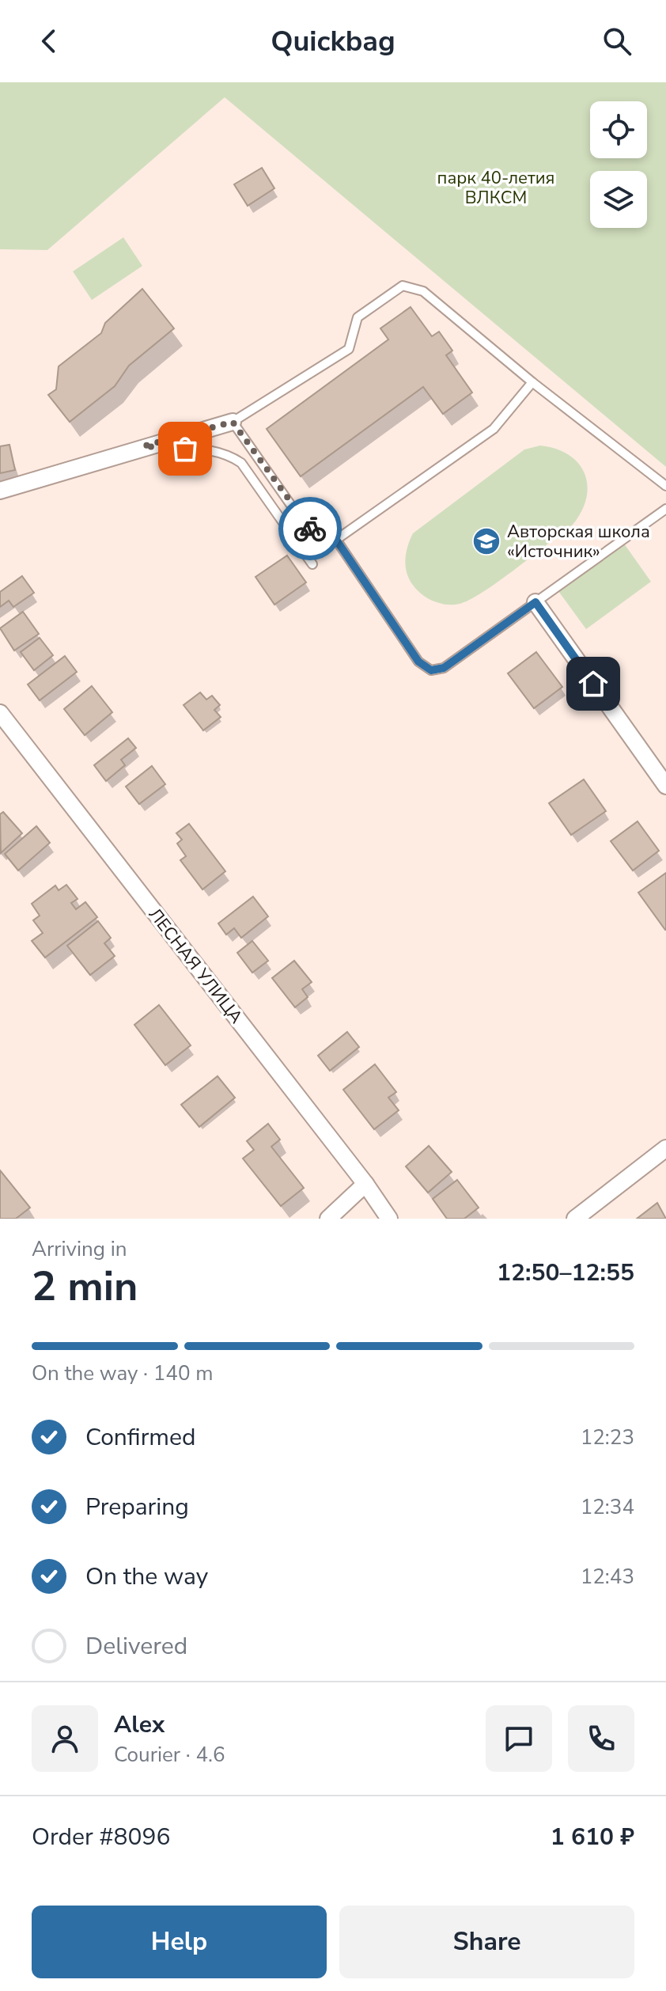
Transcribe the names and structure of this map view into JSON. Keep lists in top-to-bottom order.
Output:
{
  "streets": {
    "street": ["ЛЕСНАЯ УЛИЦА"]
  },
  "parks": ["парк 40-летия ВЛКСМ"],
  "places": {
    "school or university": ["Авторская школа «Источник»"]
  },
  "page": {
    "header": "Quickbag",
    "heading": ["2 min", "Arriving in", "12:50–12:55"],
    "panel": [
      "Alex",
      "Courier · 4.6",
      "Order #8096",
      "1 610 ₽"
    ],
    "bar": "On the way · 140 m",
    "list": [
      ["Confirmed", "12:23"],
      ["Preparing", "12:34"],
      ["On the way", "12:43"],
      "Delivered"
    ],
    "buttons": ["Help", "Share"]
  }
}
